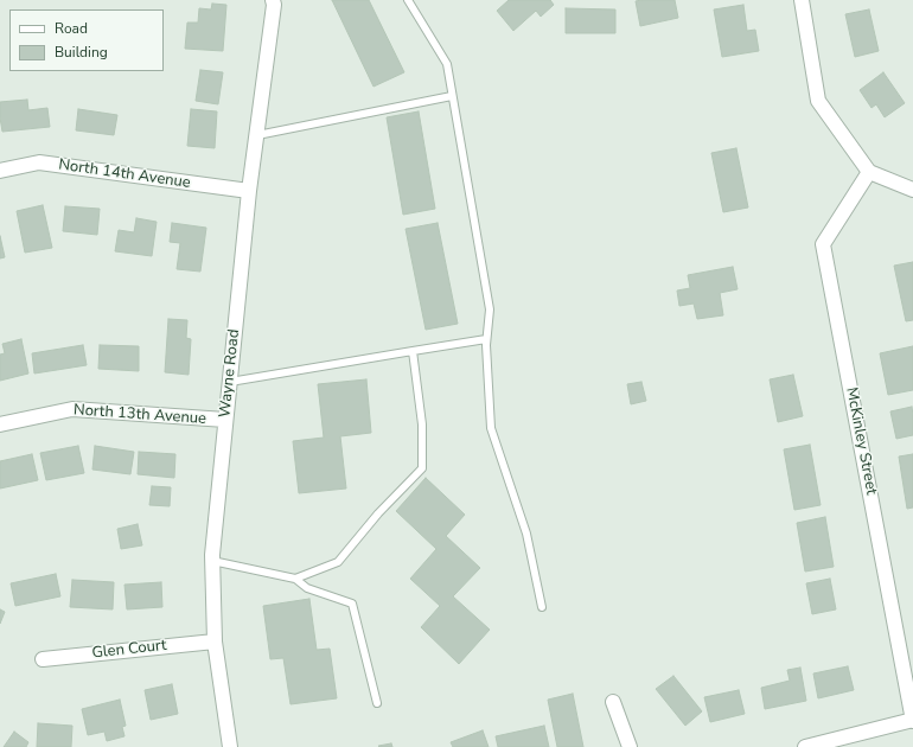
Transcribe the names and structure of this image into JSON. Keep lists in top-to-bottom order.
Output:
{
  "streets": {
    "street": [
      "North 14th Avenue",
      "Wayne Road",
      "North 13th Avenue",
      "McKinley Street",
      "Glen Court"
    ]
  },
  "crossings": [
    ["North 14th Avenue", "Wayne Road"],
    ["Wayne Road", "North 13th Avenue"],
    ["Wayne Road", "Glen Court"]
  ],
  "legend": ["Road", "Building"]
}
